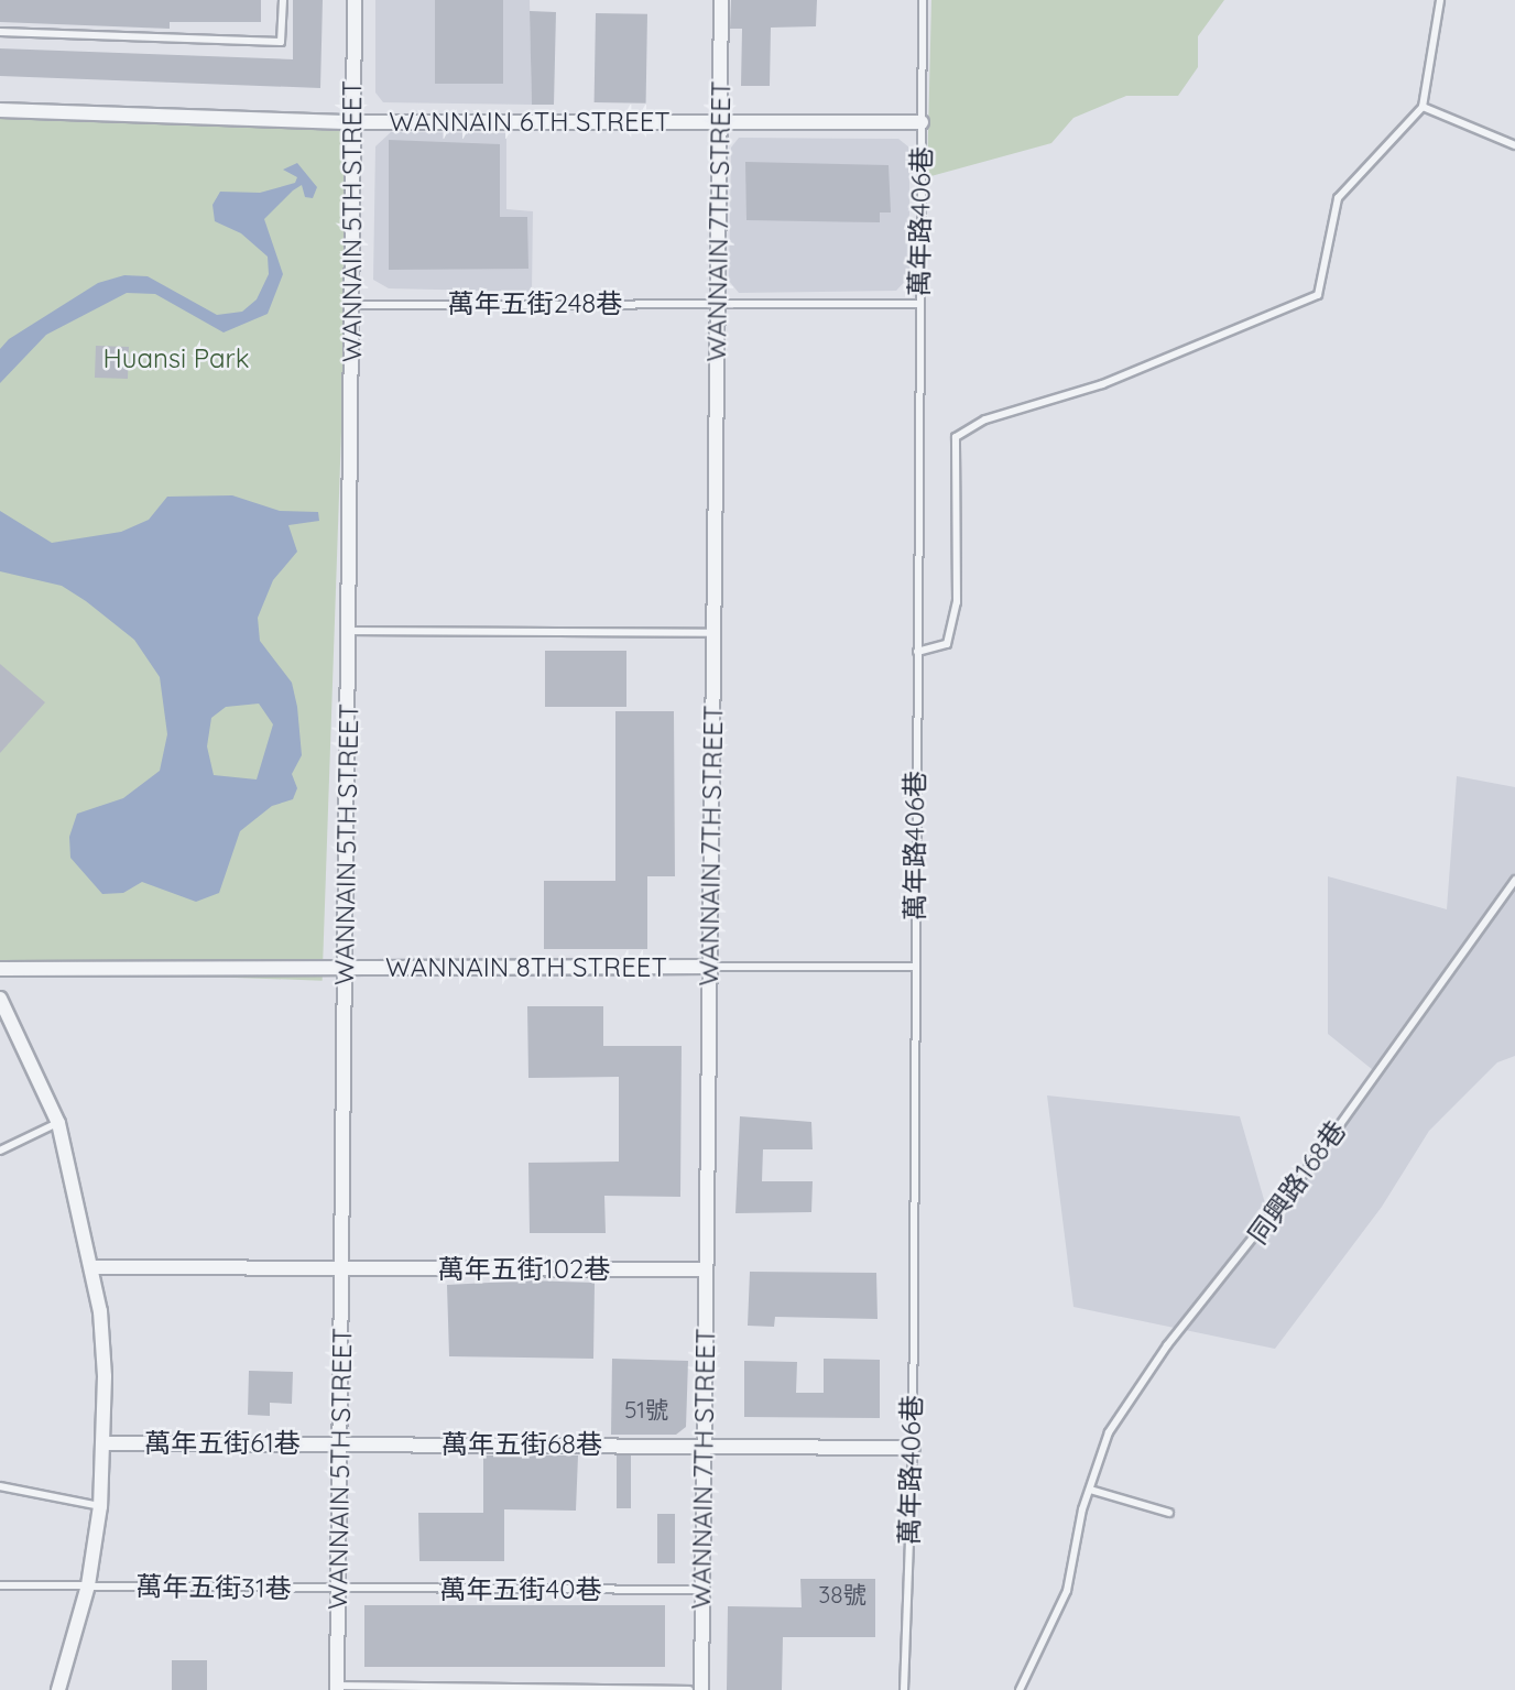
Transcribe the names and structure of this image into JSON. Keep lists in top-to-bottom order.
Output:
{
  "streets": {
    "street": [
      "WANNAIN 6TH STREET",
      "WANNAIN 5TH STREET",
      "WANNAIN 7TH STREET",
      "WANNAIN 8TH STREET",
      "萬年五街102巷",
      "萬年五街61巷",
      "萬年五街68巷"
    ],
    "lane": [
      "萬年路406巷",
      "萬年五街248巷",
      "同興路168巷",
      "萬年五街31巷",
      "萬年五街40巷"
    ]
  },
  "crossings": [
    ["WANNAIN 6TH STREET", "WANNAIN 5TH STREET"],
    ["WANNAIN 6TH STREET", "WANNAIN 7TH STREET"],
    ["WANNAIN 6TH STREET", "萬年路406巷"],
    ["WANNAIN 5TH STREET", "萬年五街248巷"],
    ["WANNAIN 5TH STREET", "WANNAIN 8TH STREET"],
    ["WANNAIN 5TH STREET", "萬年五街102巷"],
    ["WANNAIN 5TH STREET", "萬年五街61巷"],
    ["WANNAIN 5TH STREET", "萬年五街68巷"],
    ["WANNAIN 5TH STREET", "萬年五街31巷"],
    ["WANNAIN 5TH STREET", "萬年五街40巷"],
    ["WANNAIN 7TH STREET", "萬年五街248巷"],
    ["WANNAIN 7TH STREET", "WANNAIN 8TH STREET"],
    ["WANNAIN 7TH STREET", "萬年五街102巷"],
    ["WANNAIN 7TH STREET", "萬年五街68巷"],
    ["WANNAIN 7TH STREET", "萬年五街40巷"],
    ["萬年路406巷", "萬年五街248巷"],
    ["萬年路406巷", "WANNAIN 8TH STREET"],
    ["萬年路406巷", "萬年五街68巷"],
    ["萬年五街61巷", "萬年五街68巷"],
    ["萬年五街31巷", "萬年五街40巷"]
  ],
  "parks": ["Huansi Park"],
  "house_numbers": ["51號", "38號"]
}
